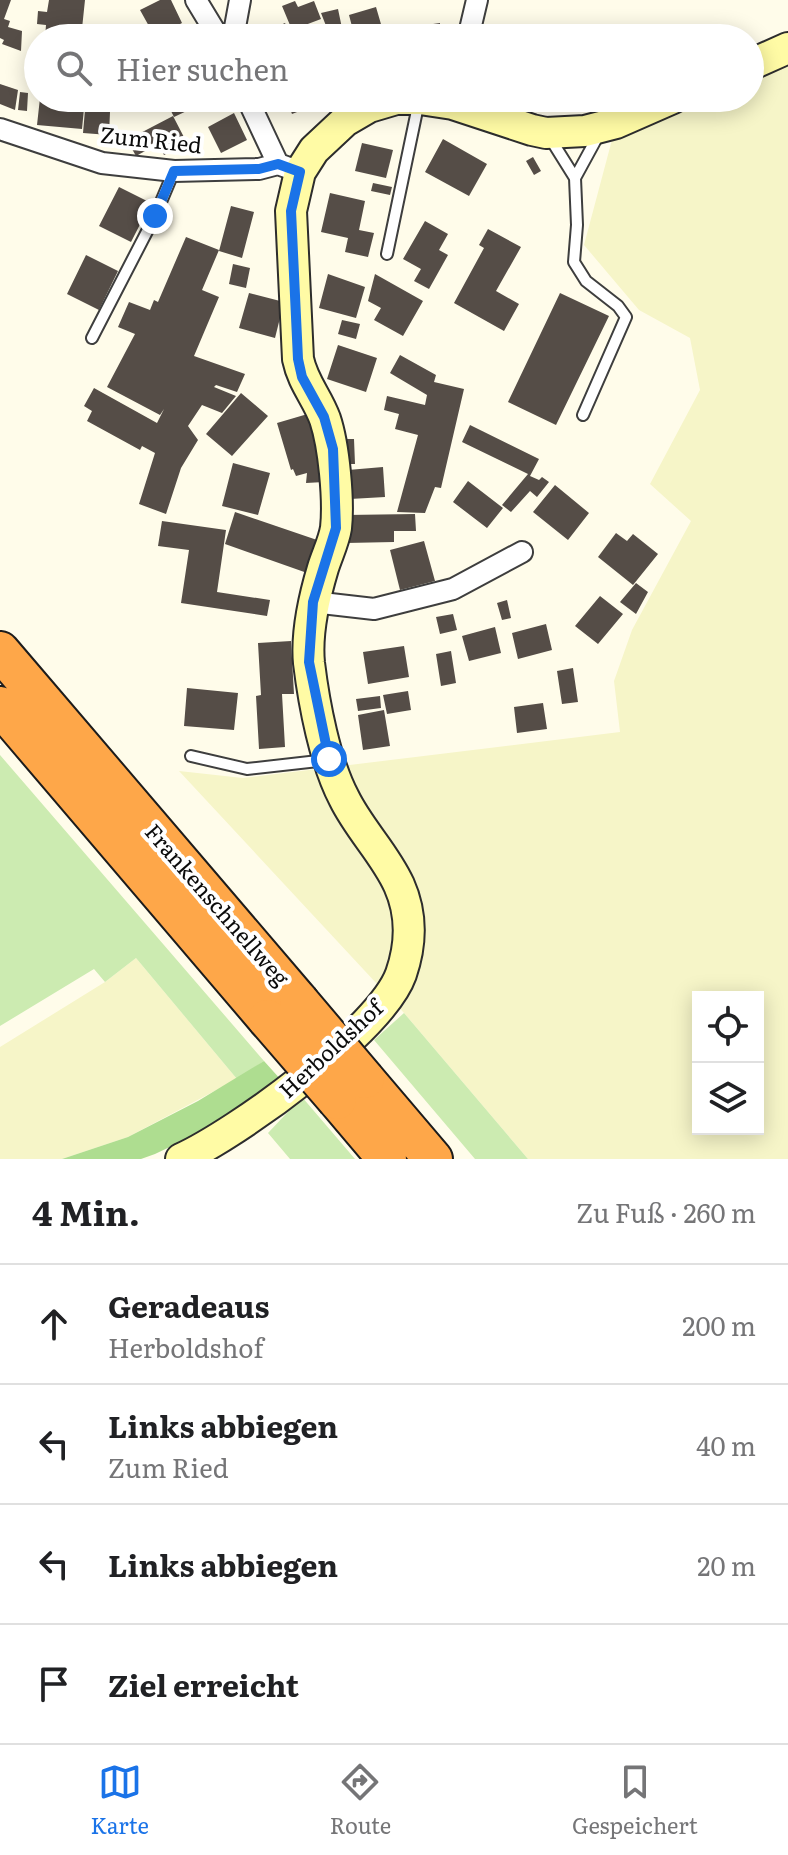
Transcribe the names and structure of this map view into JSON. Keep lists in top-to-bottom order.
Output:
{
  "streets": {
    "highway": ["Frankenschnellweg"],
    "street": ["Zum Ried", "Herboldshof"]
  },
  "crossings": [
    ["Zum Ried", "Herboldshof"]
  ],
  "page": {
    "search": "Hier suchen",
    "heading": ["4 Min.", "Zu Fuß · 260 m"],
    "list": [
      ["Geradeaus", "Herboldshof", "200 m"],
      ["Links abbiegen", "Zum Ried", "40 m"],
      ["Links abbiegen", "20 m"],
      "Ziel erreicht"
    ],
    "nav": ["Karte", "Route", "Gespeichert"]
  }
}
